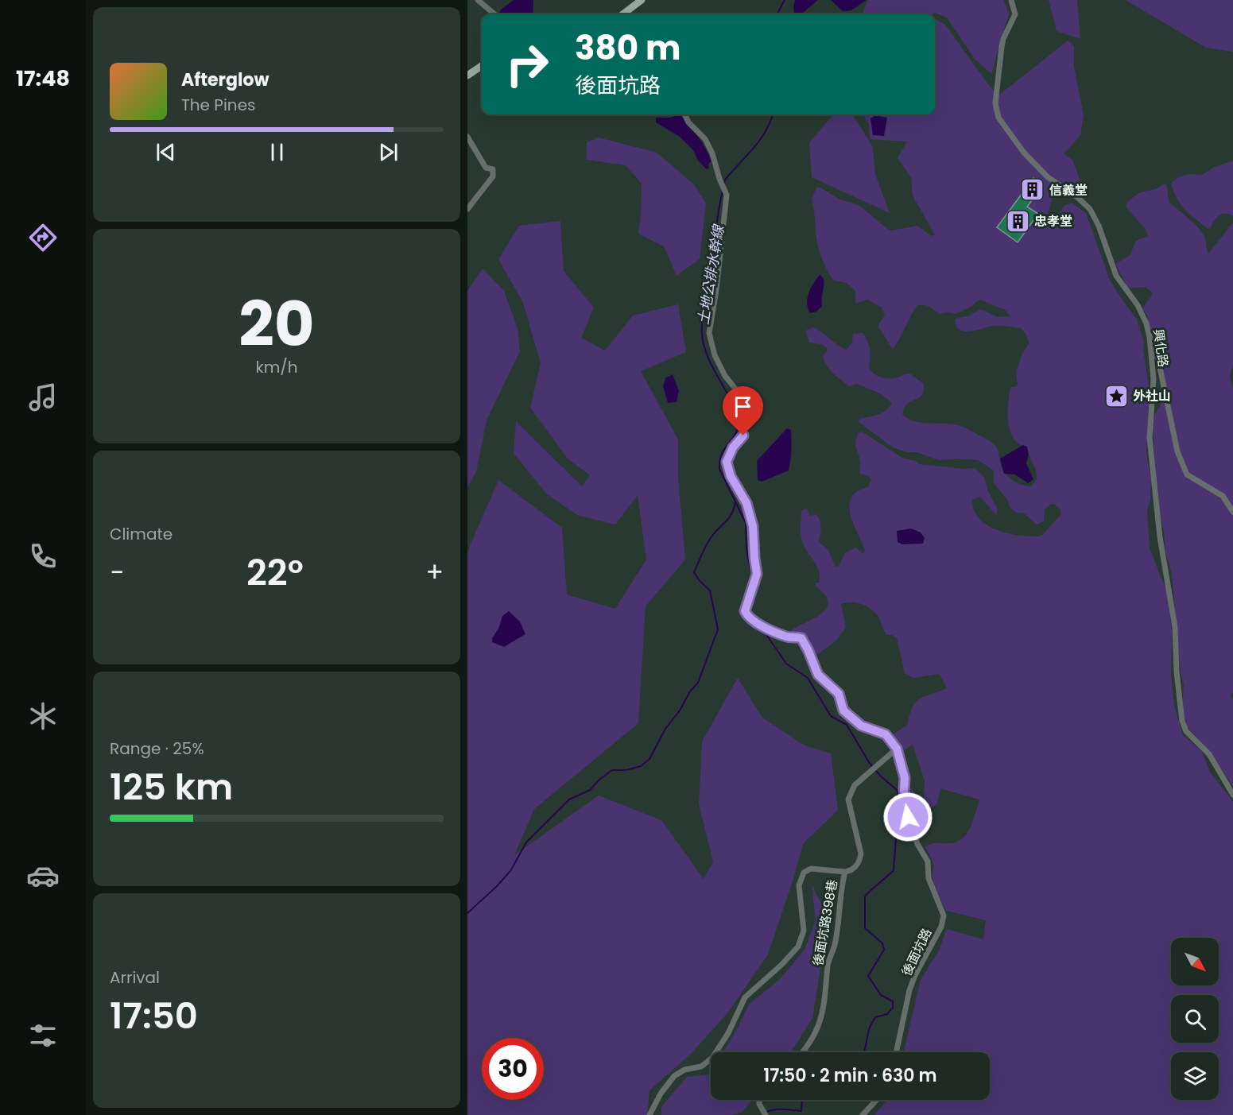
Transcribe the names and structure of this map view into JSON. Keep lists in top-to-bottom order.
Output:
{
  "streets": {
    "street": ["興化路", "後面坑路398巷", "後面坑路"]
  },
  "crossings": [
    ["後面坑路398巷", "後面坑路"]
  ],
  "water": ["土地公排水幹線"],
  "places": {
    "building": ["信義堂", "忠孝堂"],
    "place": ["外社山"]
  },
  "north": "bottom right",
  "page": {
    "tabs": "17:48",
    "turn": ["380 m", "後面坑路"],
    "song": ["Afterglow", "The Pines"],
    "tile": [
      ["20", "km/h"],
      "Climate",
      ["Range · 25%", "125 km"],
      ["Arrival", "17:50"]
    ],
    "heat": ["−", "22°", "+"],
    "limit": "30",
    "trip": "17:50 · 2 min · 630 m"
  }
}
